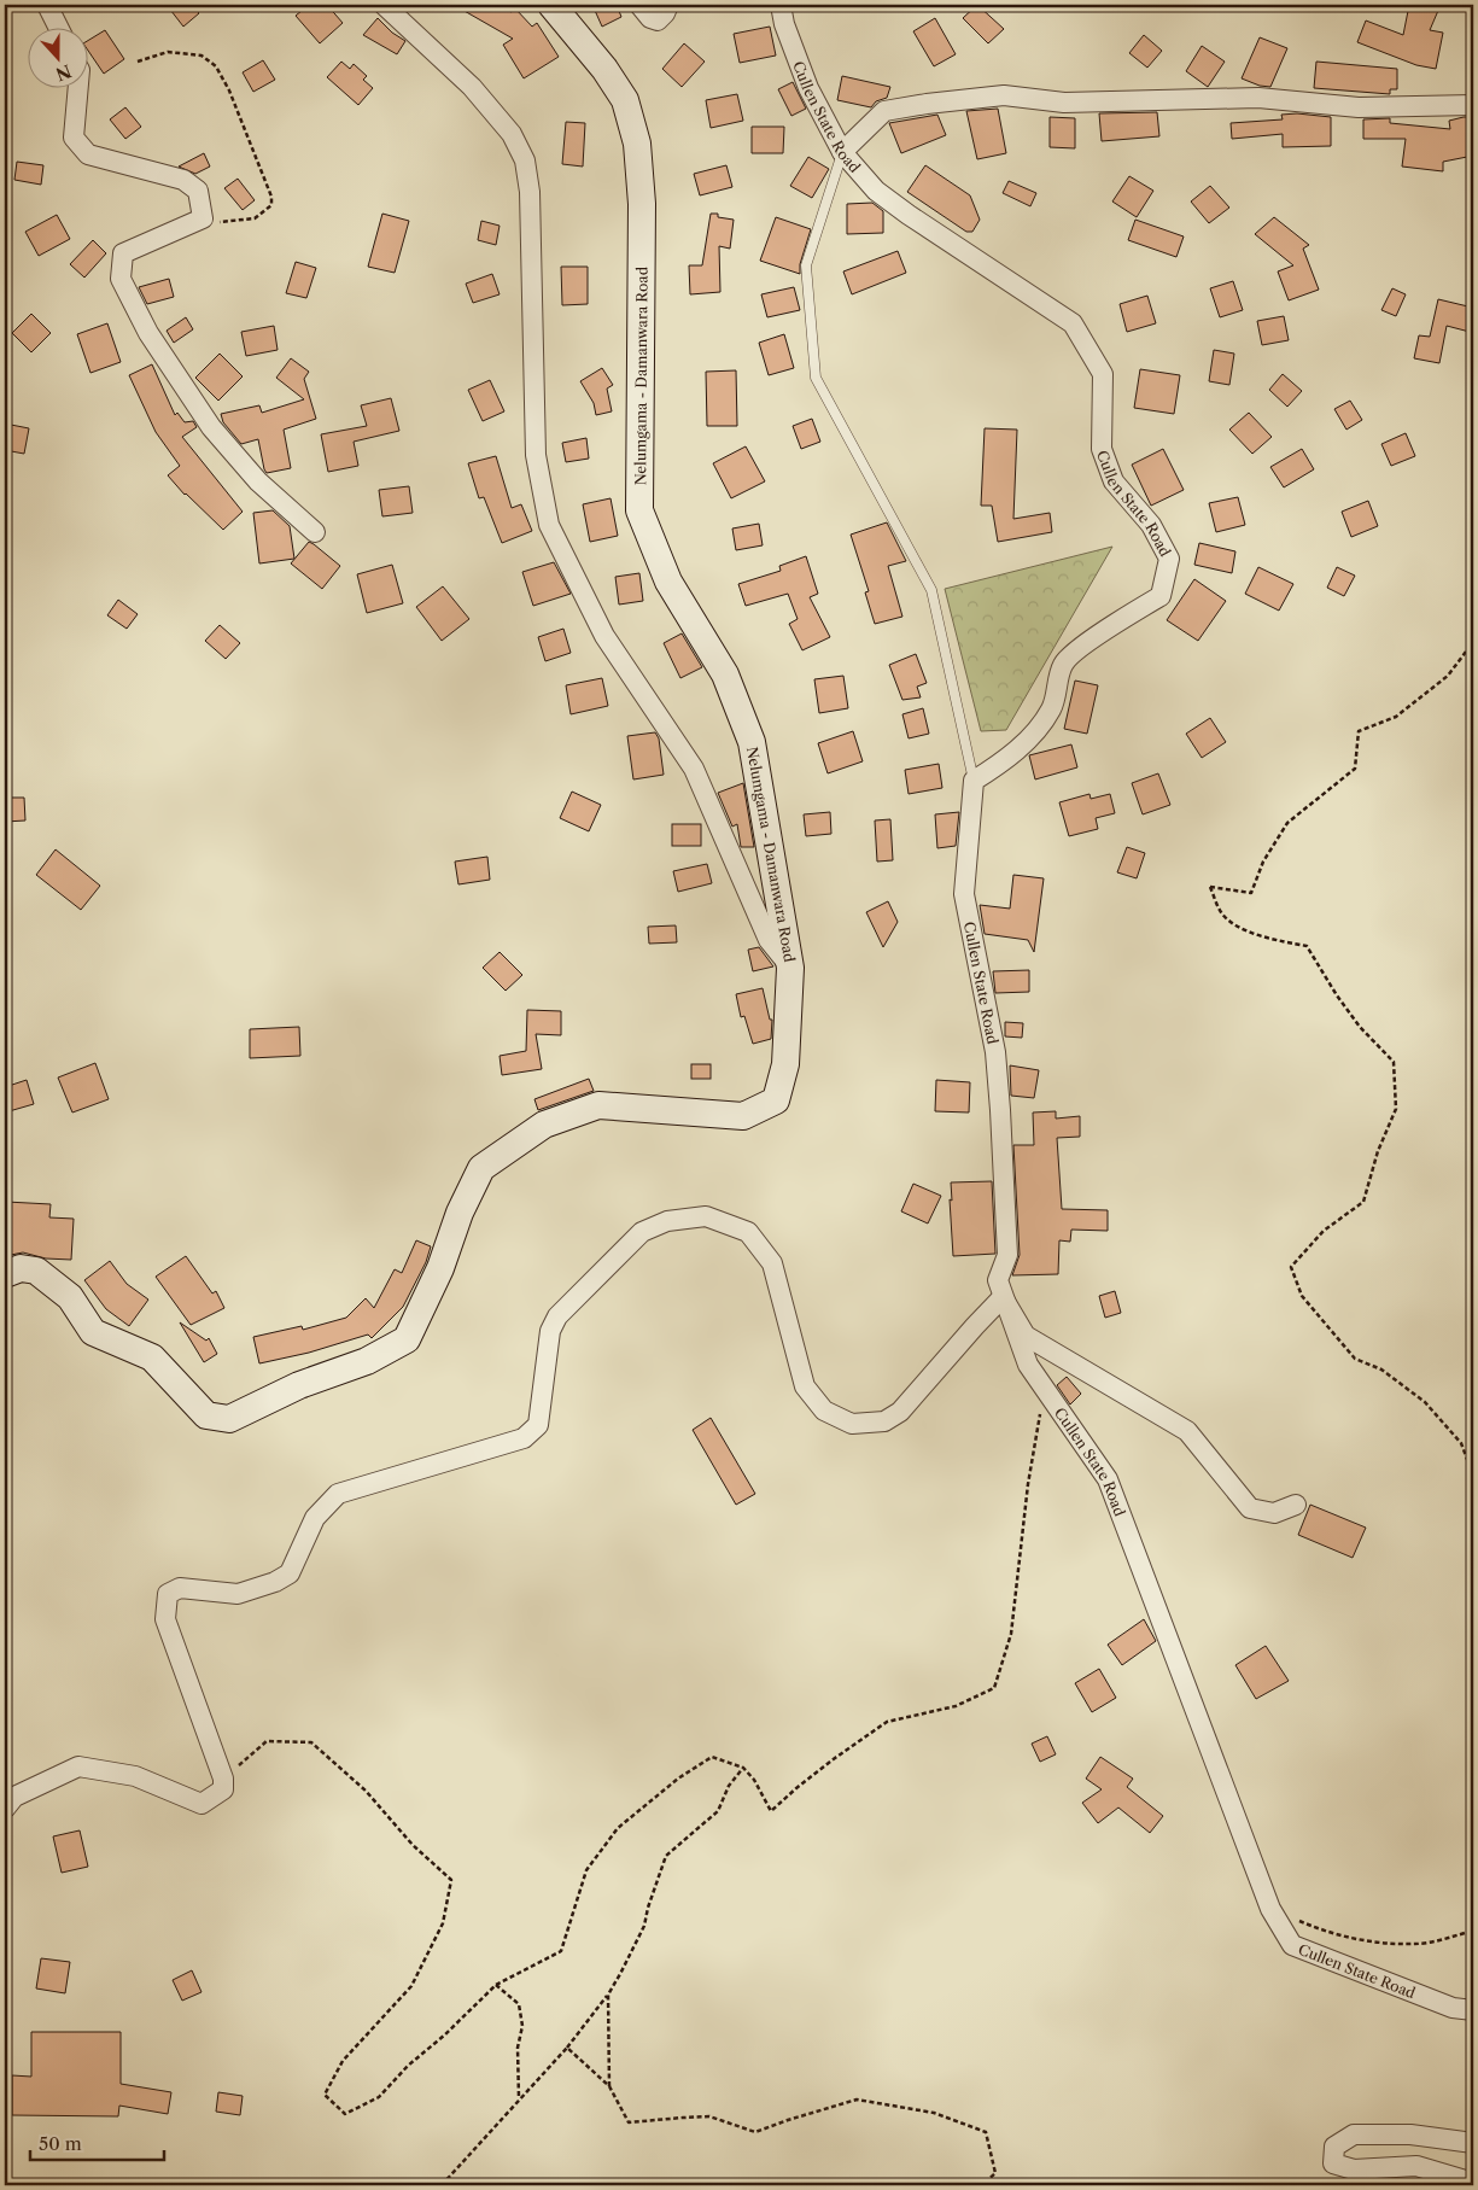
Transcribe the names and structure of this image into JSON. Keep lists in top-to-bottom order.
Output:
{
  "streets": {
    "street": ["Cullen State Road", "Nelumgama - Damanwara Road"]
  },
  "scale_bar": "50 m",
  "north": "bottom"
}
